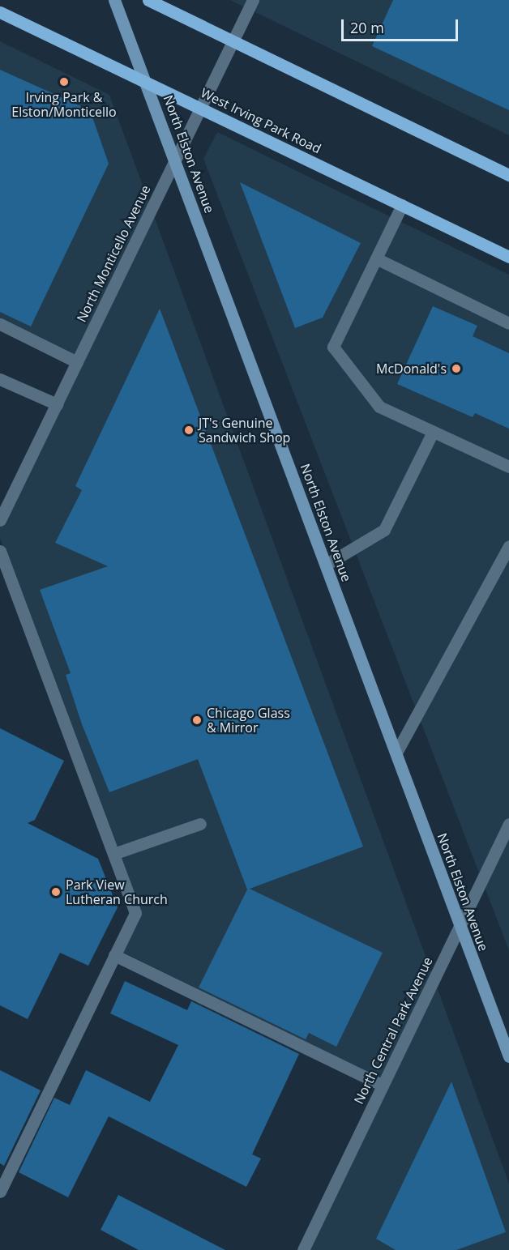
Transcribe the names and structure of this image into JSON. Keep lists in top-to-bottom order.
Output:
{
  "streets": {
    "main road": ["West Irving Park Road", "North Elston Avenue"],
    "street": ["North Monticello Avenue", "North Central Park Avenue"]
  },
  "crossings": [
    ["West Irving Park Road", "North Elston Avenue"],
    ["West Irving Park Road", "North Monticello Avenue"],
    ["North Elston Avenue", "North Monticello Avenue"],
    ["North Elston Avenue", "North Central Park Avenue"]
  ],
  "places": [
    "Irving Park & Elston/Monticello",
    "McDonald's",
    "JT's Genuine Sandwich Shop",
    "Chicago Glass & Mirror",
    "Park View Lutheran Church"
  ],
  "scale_bar": "20 m"
}
